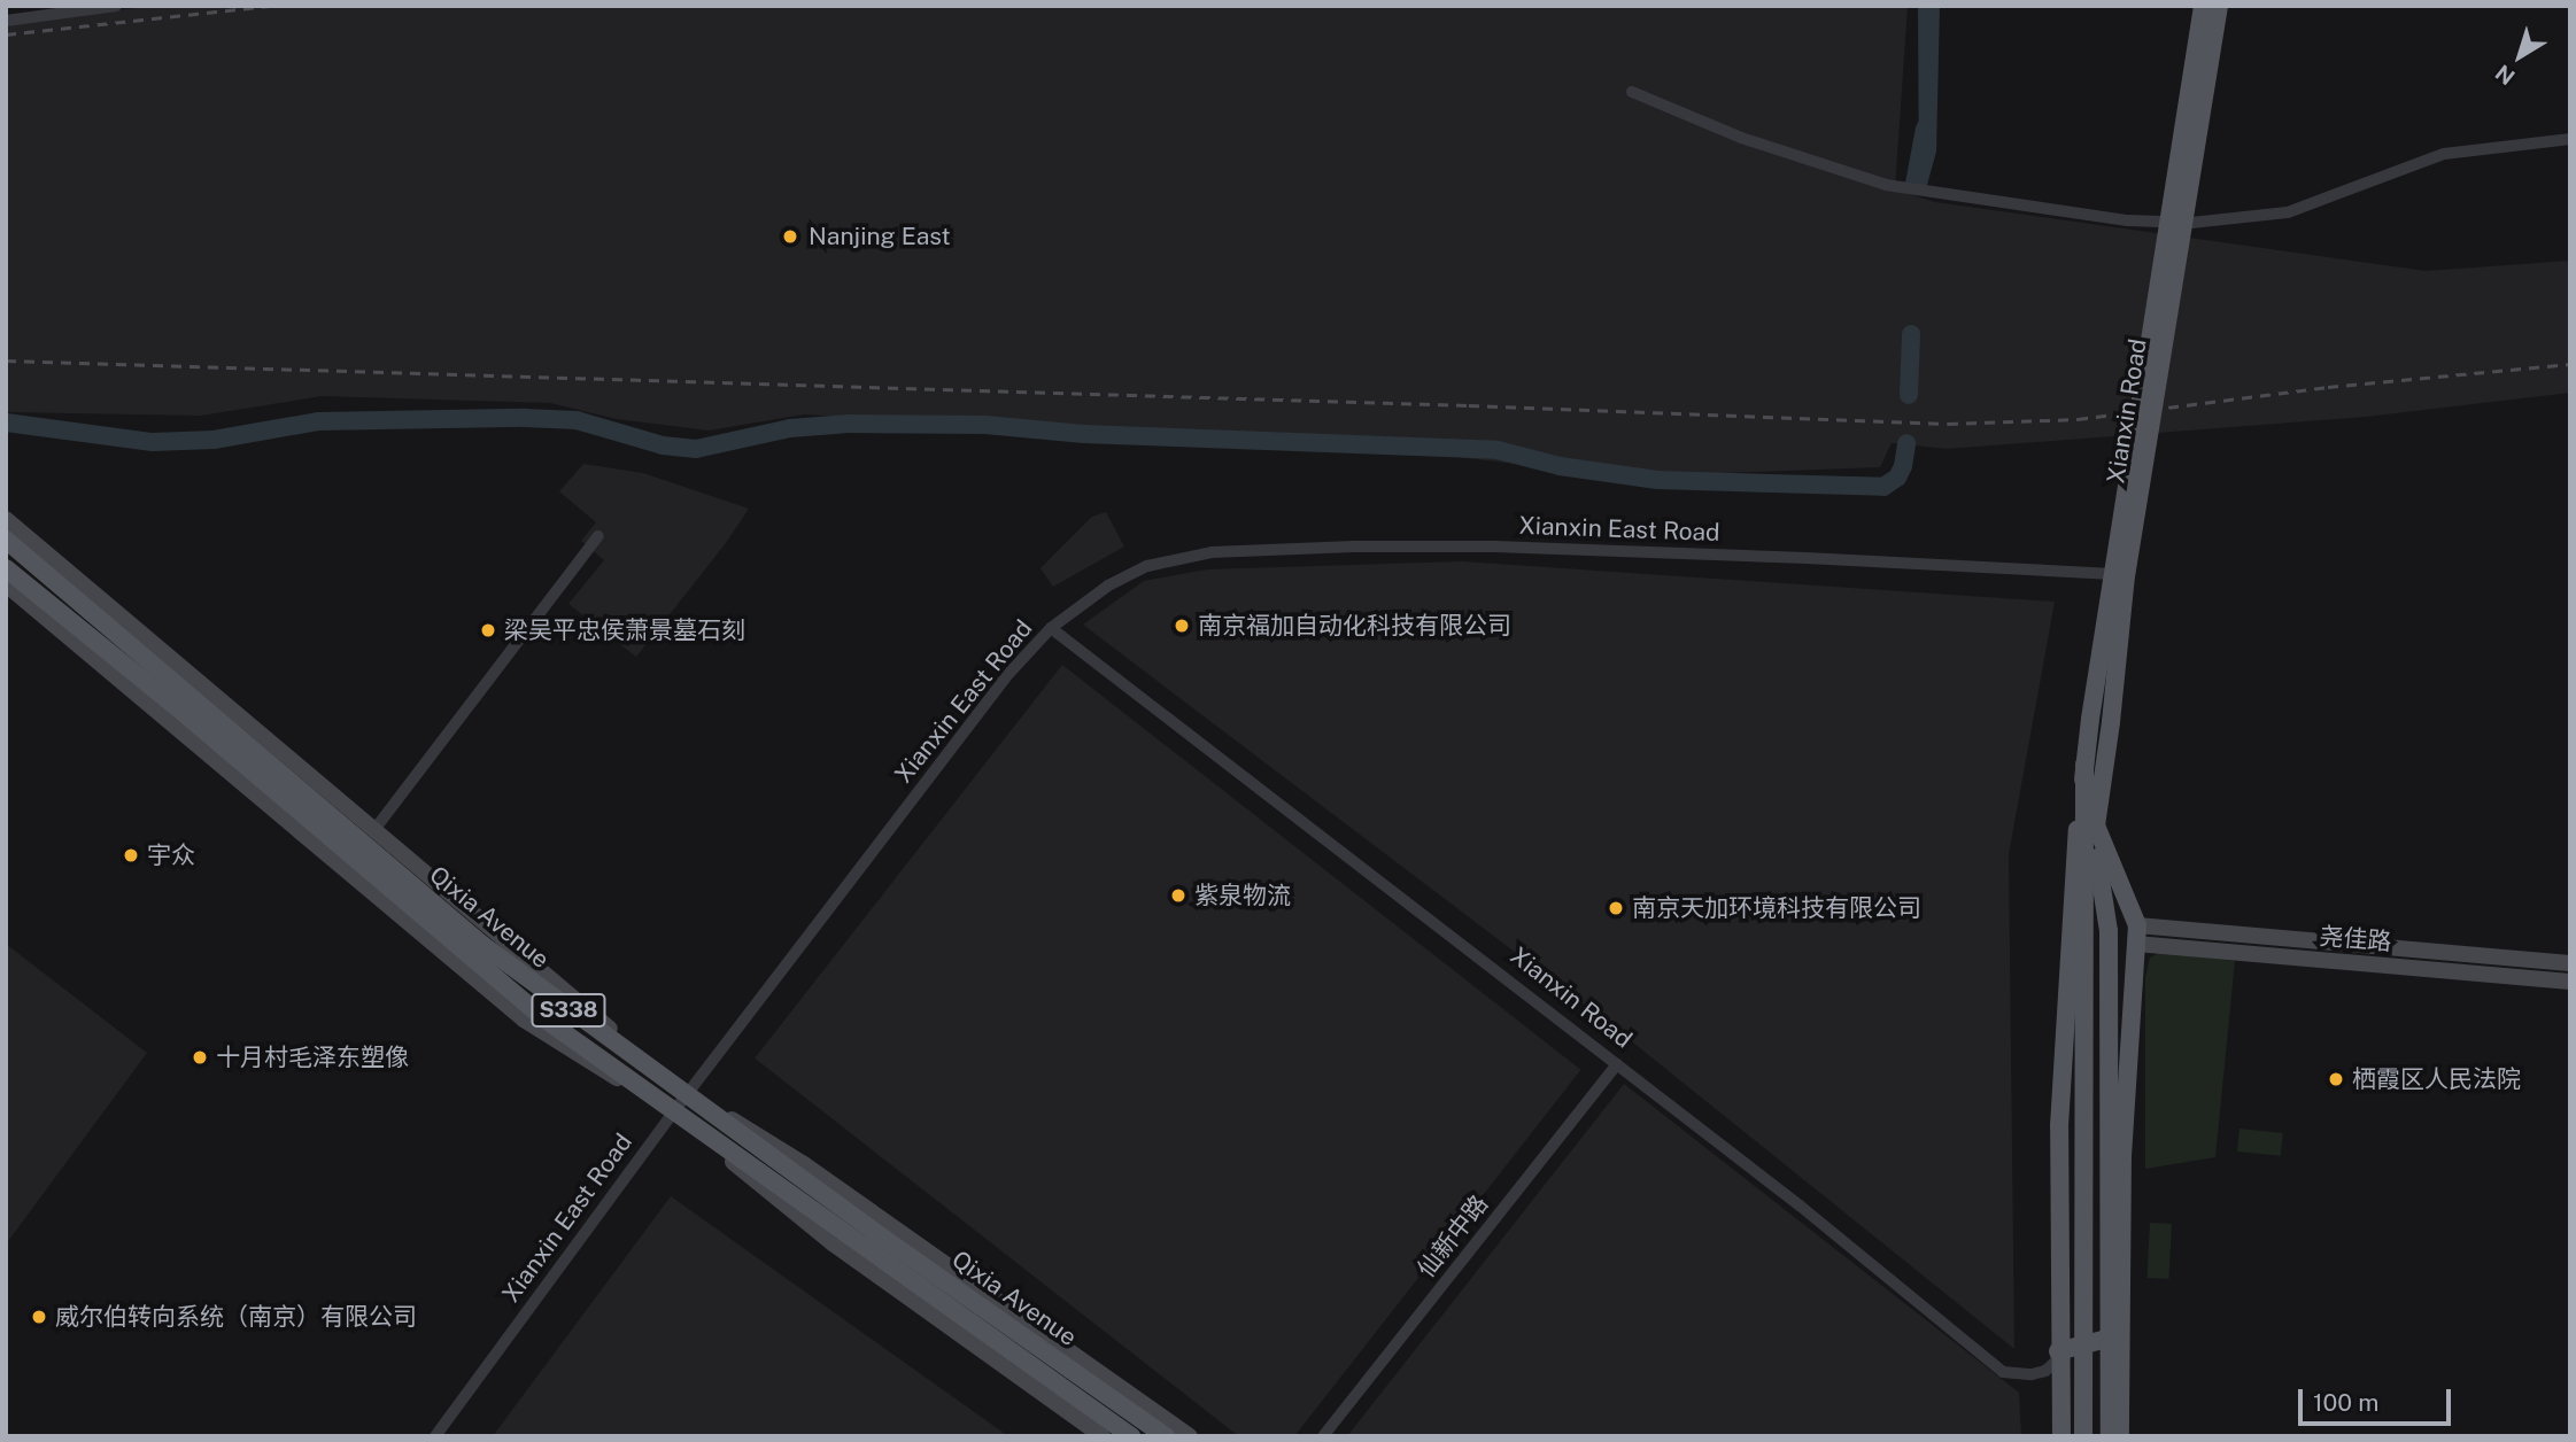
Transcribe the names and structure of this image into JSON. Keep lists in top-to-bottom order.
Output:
{
  "streets": {
    "main road": ["Xianxin Road", "Qixia Avenue", "S338"],
    "street": ["Xianxin East Road", "尧佳路", "仙新中路"]
  },
  "crossings": [
    ["Xianxin Road", "Xianxin East Road"],
    ["Xianxin Road", "尧佳路"],
    ["Xianxin Road", "仙新中路"],
    ["Xianxin East Road", "Qixia Avenue"]
  ],
  "places": [
    "Nanjing East",
    "南京福加自动化科技有限公司",
    "梁吴平忠侯萧景墓石刻",
    "宇众",
    "紫泉物流",
    "南京天加环境科技有限公司",
    "十月村毛泽东塑像",
    "栖霞区人民法院",
    "威尔伯转向系统（南京）有限公司"
  ],
  "scale_bar": "100 m",
  "north": "bottom left"
}
